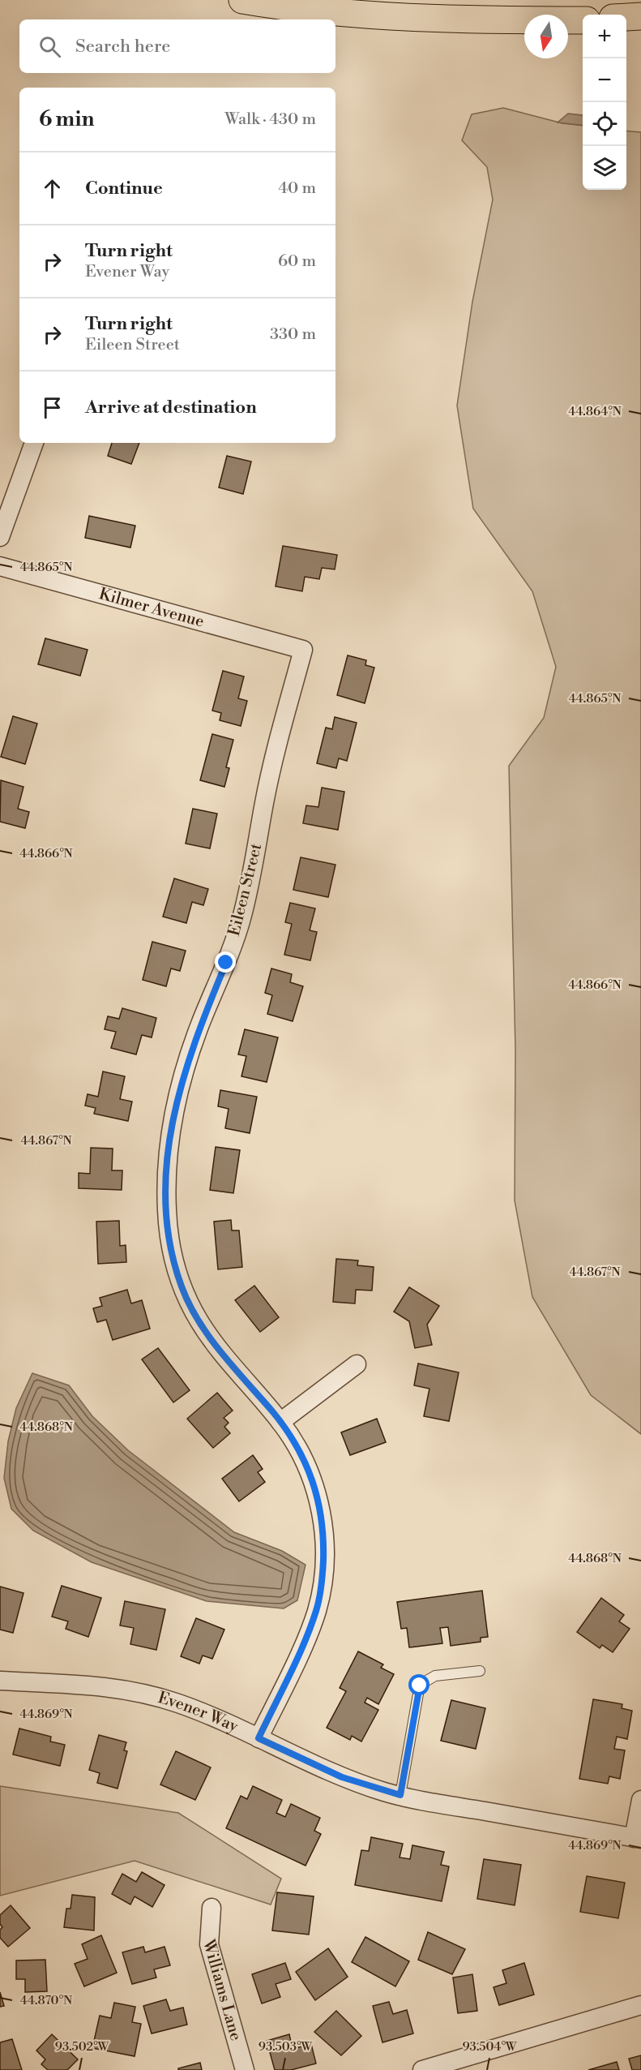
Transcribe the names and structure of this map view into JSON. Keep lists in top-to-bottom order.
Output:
{
  "streets": {
    "street": [
      "Kilmer Avenue",
      "Eileen Street",
      "Evener Way",
      "Williams Lane"
    ]
  },
  "crossings": [
    ["Kilmer Avenue", "Eileen Street"],
    ["Eileen Street", "Evener Way"]
  ],
  "north": "bottom",
  "page": {
    "map_buttons": ["+", "−"],
    "search": "Search here",
    "heading": ["6 min", "Walk · 430 m"],
    "list": [
      ["Continue", "40 m"],
      ["Turn right", "Evener Way", "60 m"],
      ["Turn right", "Eileen Street", "330 m"],
      "Arrive at destination"
    ]
  },
  "coordinates": [
    "44.864°N",
    "44.865°N",
    "44.866°N",
    "44.867°N",
    "44.868°N",
    "44.869°N",
    "44.870°N",
    "93.502°W",
    "93.503°W",
    "93.504°W"
  ]
}
